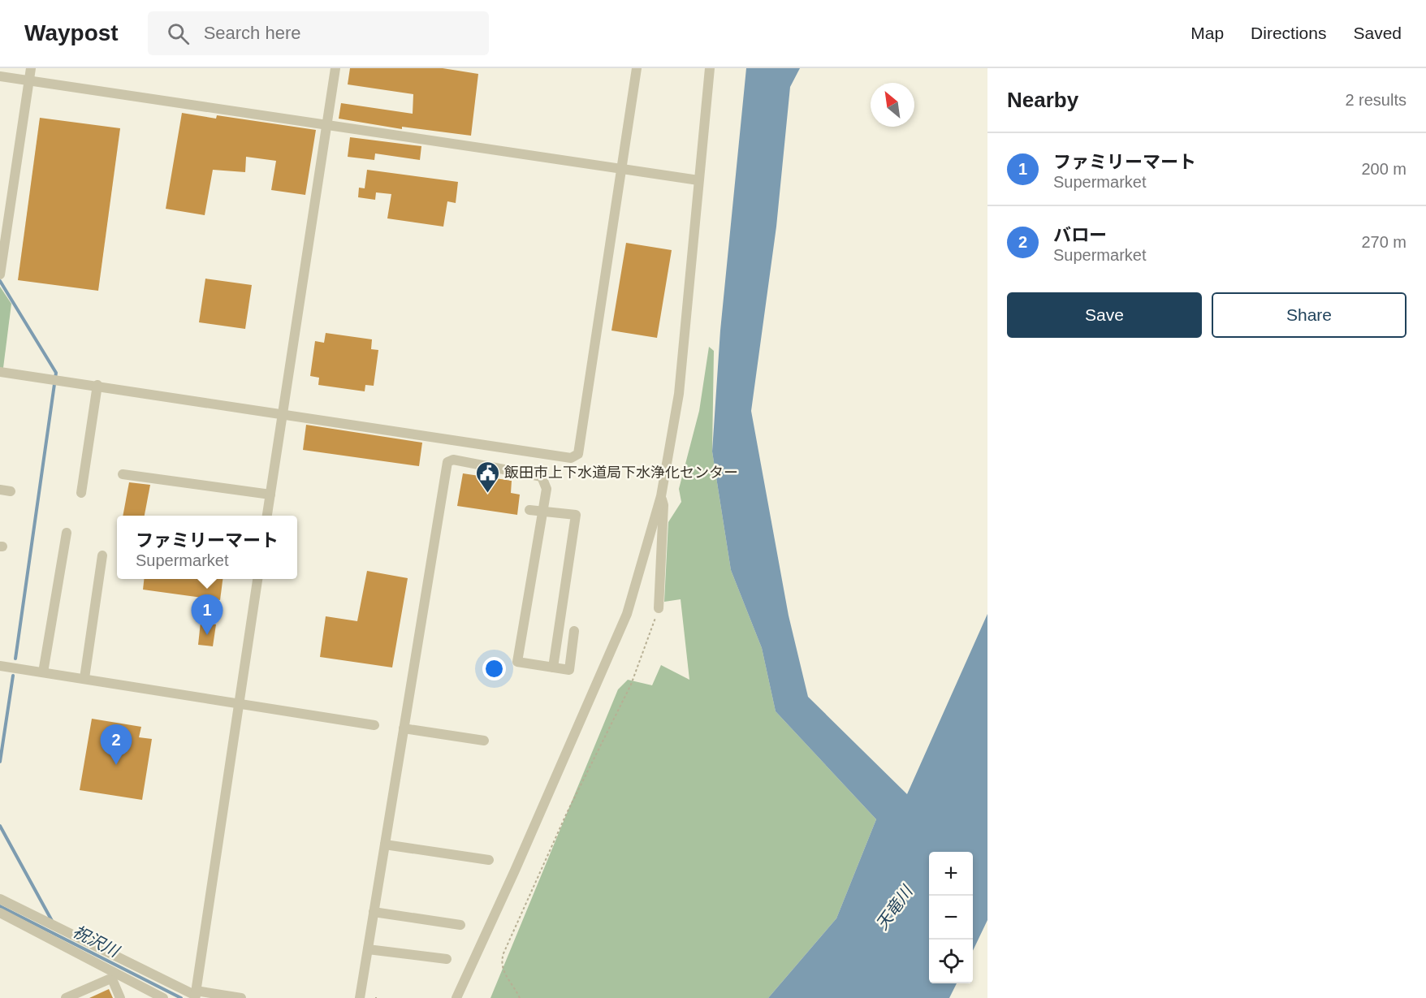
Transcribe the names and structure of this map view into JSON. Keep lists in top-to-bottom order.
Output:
{
  "water": ["天竜川", "祝沢川"],
  "places": {
    "public building": ["飯田市上下水道局下水浄化センター"]
  },
  "north": "top left",
  "page": {
    "header": "Waypost",
    "search": "Search here",
    "nav": ["Map", "Directions", "Saved"],
    "heading": ["Nearby", "2 results"],
    "list": [
      {
        "mark": "1",
        "name": "ファミリーマート",
        "note": "Supermarket",
        "value": "200 m"
      },
      {
        "mark": "2",
        "name": "バロー",
        "note": "Supermarket",
        "value": "270 m"
      }
    ],
    "buttons": ["Save", "Share"],
    "popup": ["ファミリーマート", "Supermarket"],
    "pins": ["1", "2"],
    "map_buttons": ["+", "−"]
  }
}
